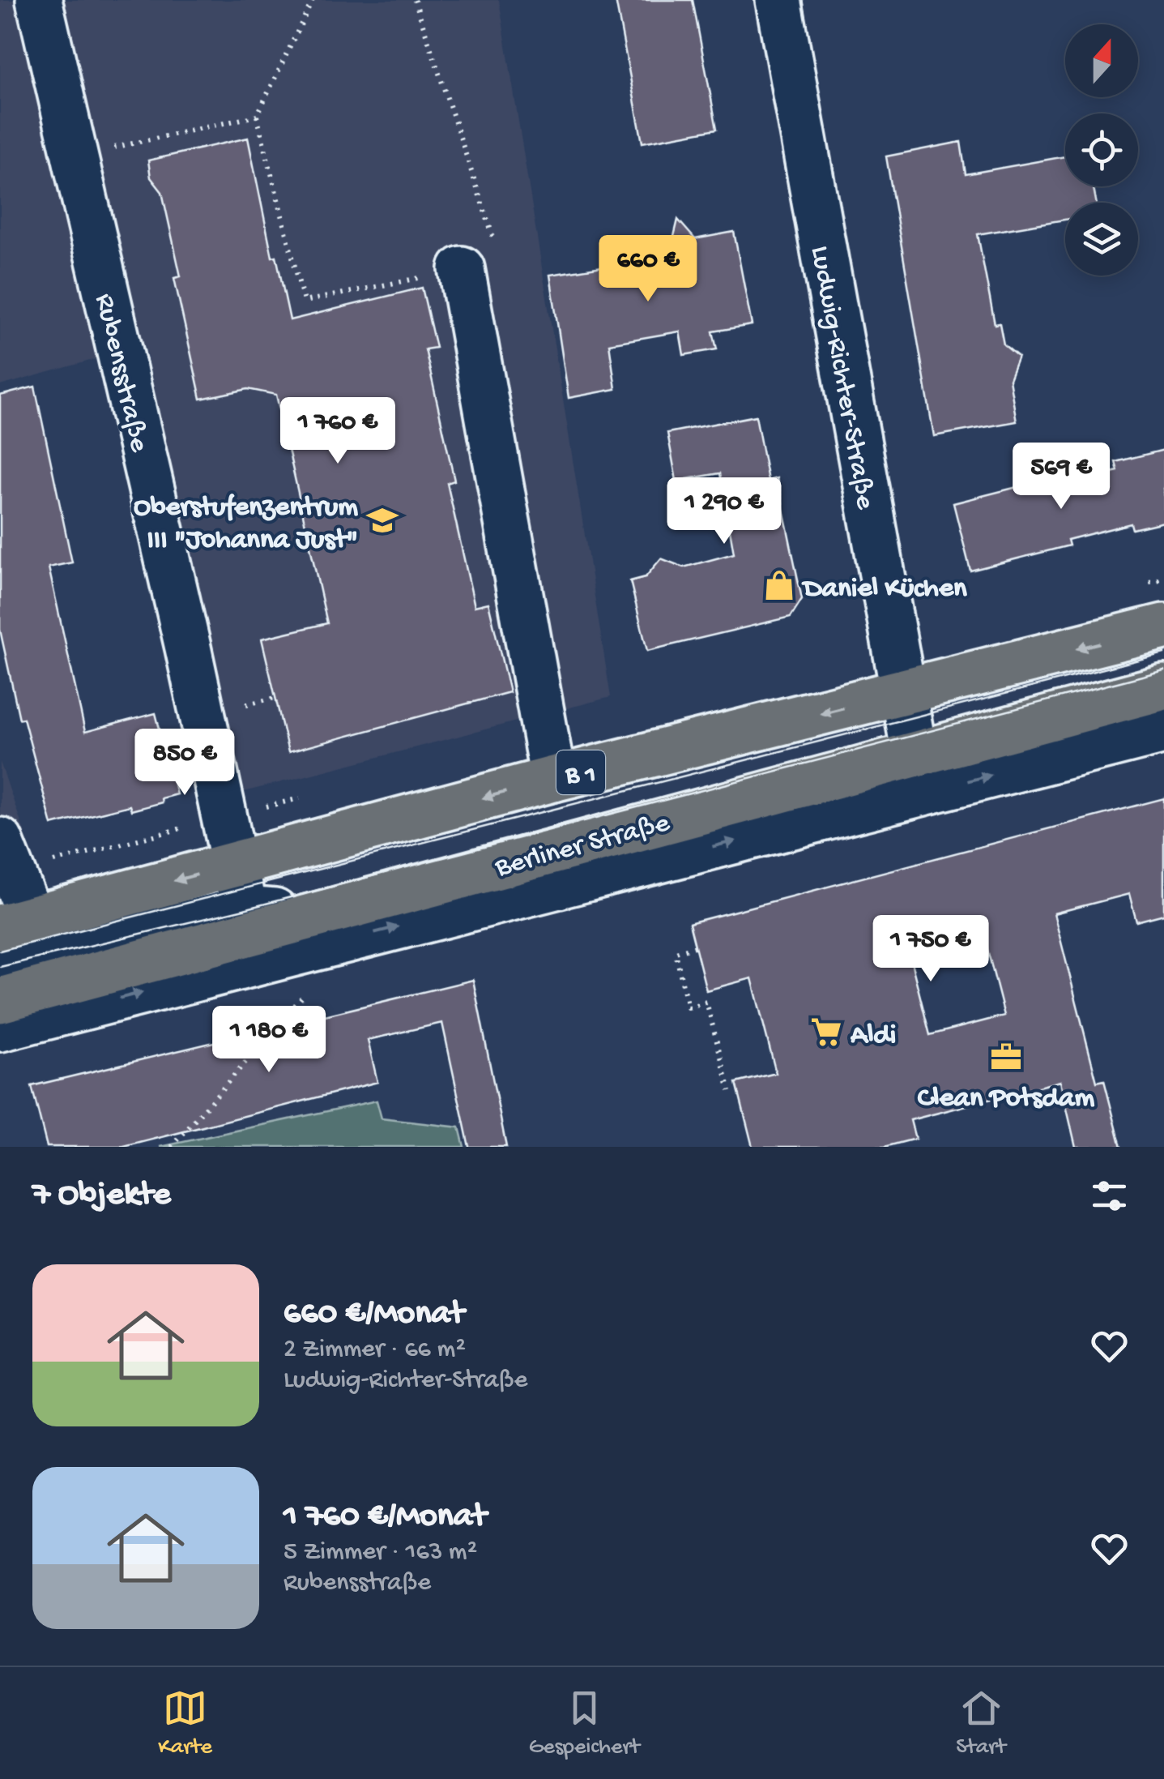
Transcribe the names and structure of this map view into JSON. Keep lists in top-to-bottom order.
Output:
{
  "streets": {
    "main road": ["B 1", "Berliner Straße"],
    "street": ["Rubensstraße", "Ludwig-Richter-Straße"]
  },
  "crossings": [
    ["Rubensstraße", "B 1"],
    ["Rubensstraße", "Berliner Straße"],
    ["Ludwig-Richter-Straße", "B 1"],
    ["Ludwig-Richter-Straße", "Berliner Straße"]
  ],
  "places": {
    "school or university": ["Oberstufenzentrum III \"Johanna Just\""],
    "shop": ["Daniel Küchen"],
    "supermarket": ["Aldi"],
    "office": ["Clean Potsdam"]
  },
  "north": "top",
  "page": {
    "price": [
      "660 €",
      "1 760 €",
      "569 €",
      "1 290 €",
      "850 €",
      "1 750 €",
      "1 180 €"
    ],
    "heading": "7 Objekte",
    "list": [
      {
        "name": "660 €/Monat",
        "note": "2 Zimmer · 66 m² · Ludwig-Richter-Straße"
      },
      {
        "name": "1 760 €/Monat",
        "note": "5 Zimmer · 163 m² · Rubensstraße"
      }
    ],
    "tabs": ["Karte", "Gespeichert", "Start"]
  }
}
